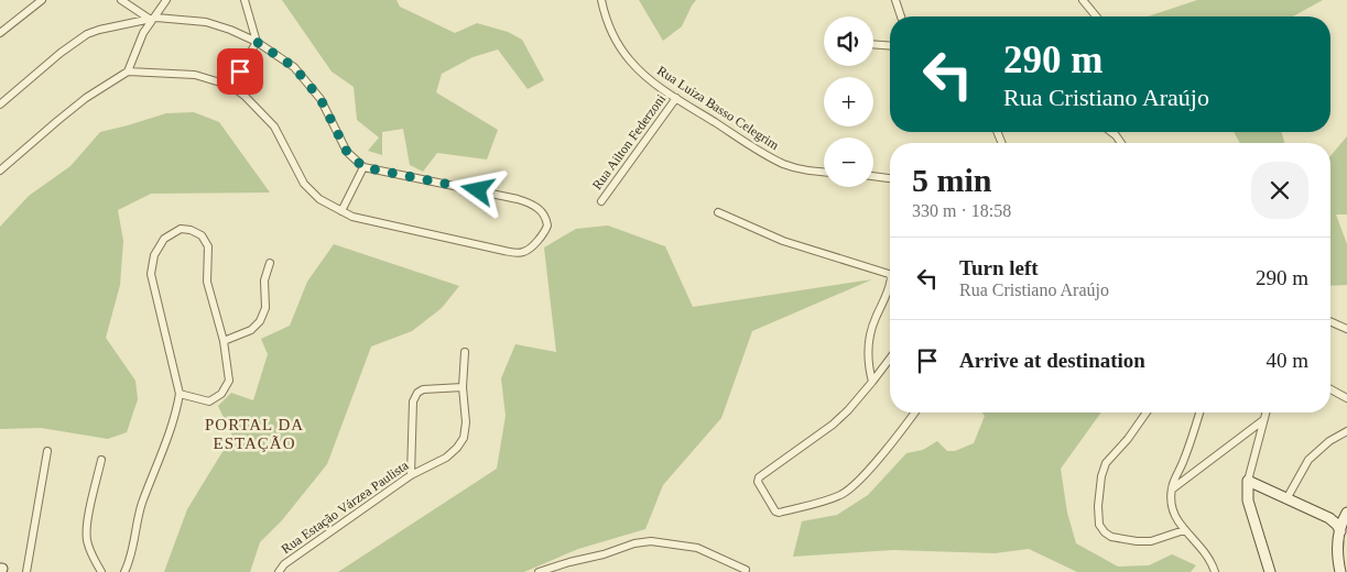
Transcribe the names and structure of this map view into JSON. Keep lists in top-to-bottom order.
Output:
{
  "streets": {
    "street": ["Rua Luiza Basso Celegrim", "Rua Ailton Federzoni", "Rua Estação Várzea Paulista"]
  },
  "crossings": [
    ["Rua Luiza Basso Celegrim", "Rua Ailton Federzoni"]
  ],
  "districts": ["PORTAL DA ESTAÇÃO"],
  "page": {
    "map_buttons": ["+", "−"],
    "turn": ["290 m", "Rua Cristiano Araújo"],
    "heading": ["5 min", "330 m · 18:58"],
    "list": [
      {
        "name": "Turn left",
        "note": "Rua Cristiano Araújo",
        "value": "290 m"
      },
      {
        "name": "Arrive at destination",
        "value": "40 m"
      }
    ]
  }
}
